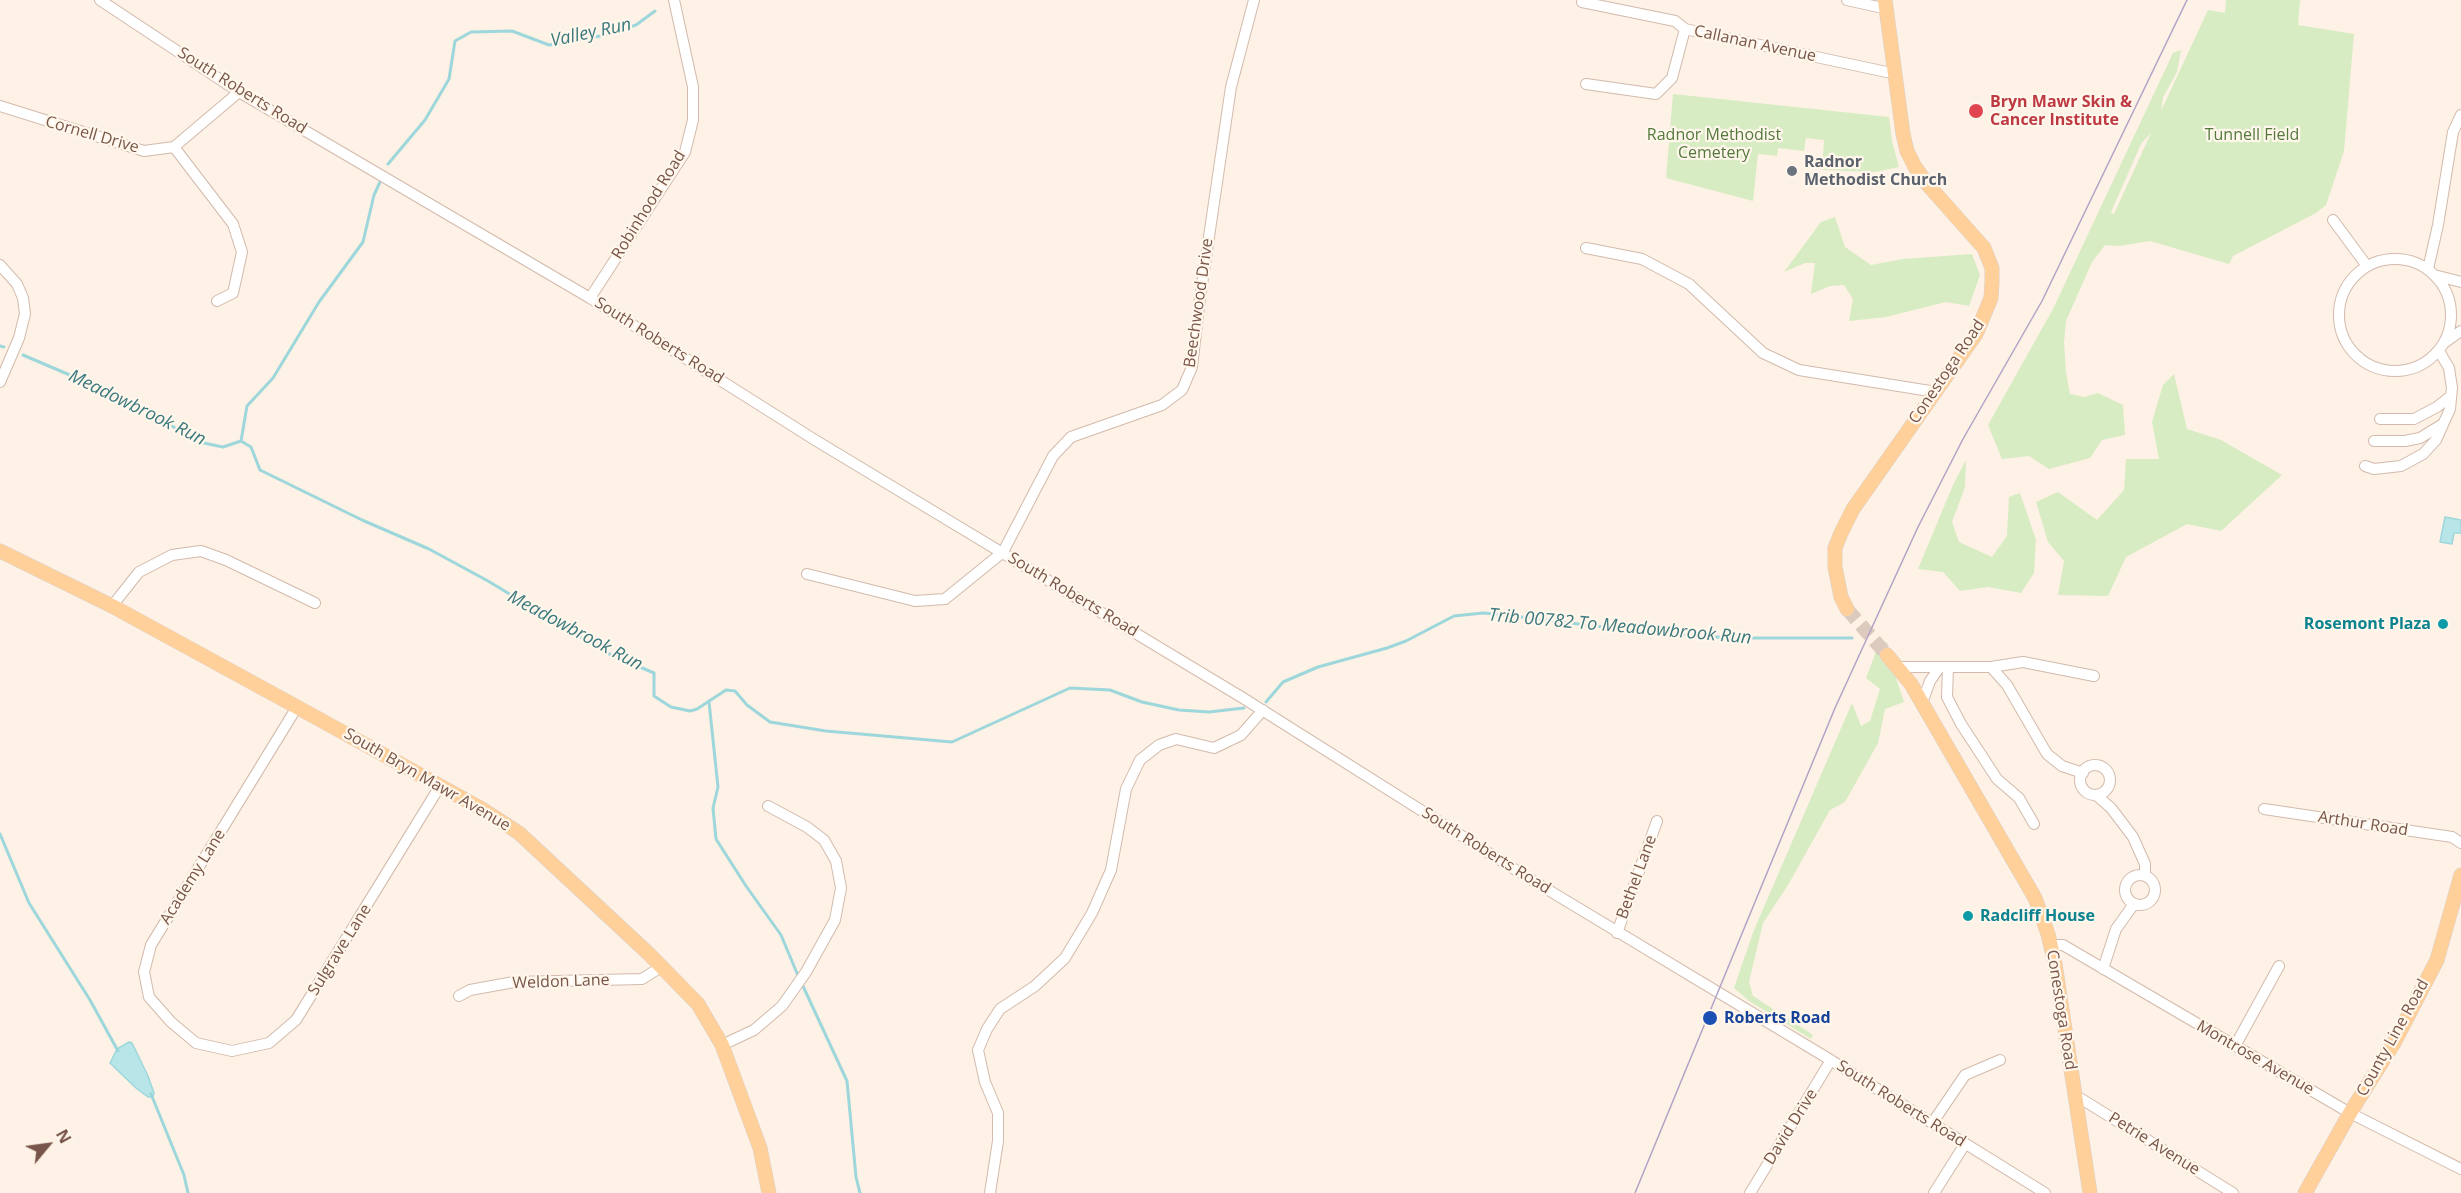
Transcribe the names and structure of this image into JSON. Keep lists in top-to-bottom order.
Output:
{
  "streets": {
    "main road": ["Conestoga Road", "South Bryn Mawr Avenue", "County Line Road"],
    "street": [
      "Callanan Avenue",
      "South Roberts Road",
      "Cornell Drive",
      "Robinhood Road",
      "Beechwood Drive",
      "Arthur Road",
      "Academy Lane",
      "Bethel Lane",
      "Sulgrave Lane",
      "Weldon Lane",
      "Montrose Avenue",
      "David Drive",
      "Petrie Avenue"
    ]
  },
  "crossings": [
    ["Callanan Avenue", "Conestoga Road"],
    ["South Roberts Road", "Robinhood Road"],
    ["South Roberts Road", "Beechwood Drive"],
    ["South Roberts Road", "Bethel Lane"],
    ["South Roberts Road", "David Drive"],
    ["Conestoga Road", "Montrose Avenue"],
    ["Conestoga Road", "Petrie Avenue"],
    ["South Bryn Mawr Avenue", "Academy Lane"],
    ["South Bryn Mawr Avenue", "Sulgrave Lane"],
    ["South Bryn Mawr Avenue", "Weldon Lane"],
    ["Academy Lane", "Sulgrave Lane"],
    ["County Line Road", "Montrose Avenue"]
  ],
  "water": ["Valley Run", "Meadowbrook Run", "Trib 00782 To Meadowbrook Run"],
  "parks": ["Radnor Methodist Cemetery", "Tunnell Field"],
  "places": [
    "Bryn Mawr Skin & Cancer Institute",
    "Radnor Methodist Church",
    "Rosemont Plaza",
    "Radcliff House",
    "Roberts Road"
  ],
  "north": "top right"
}
